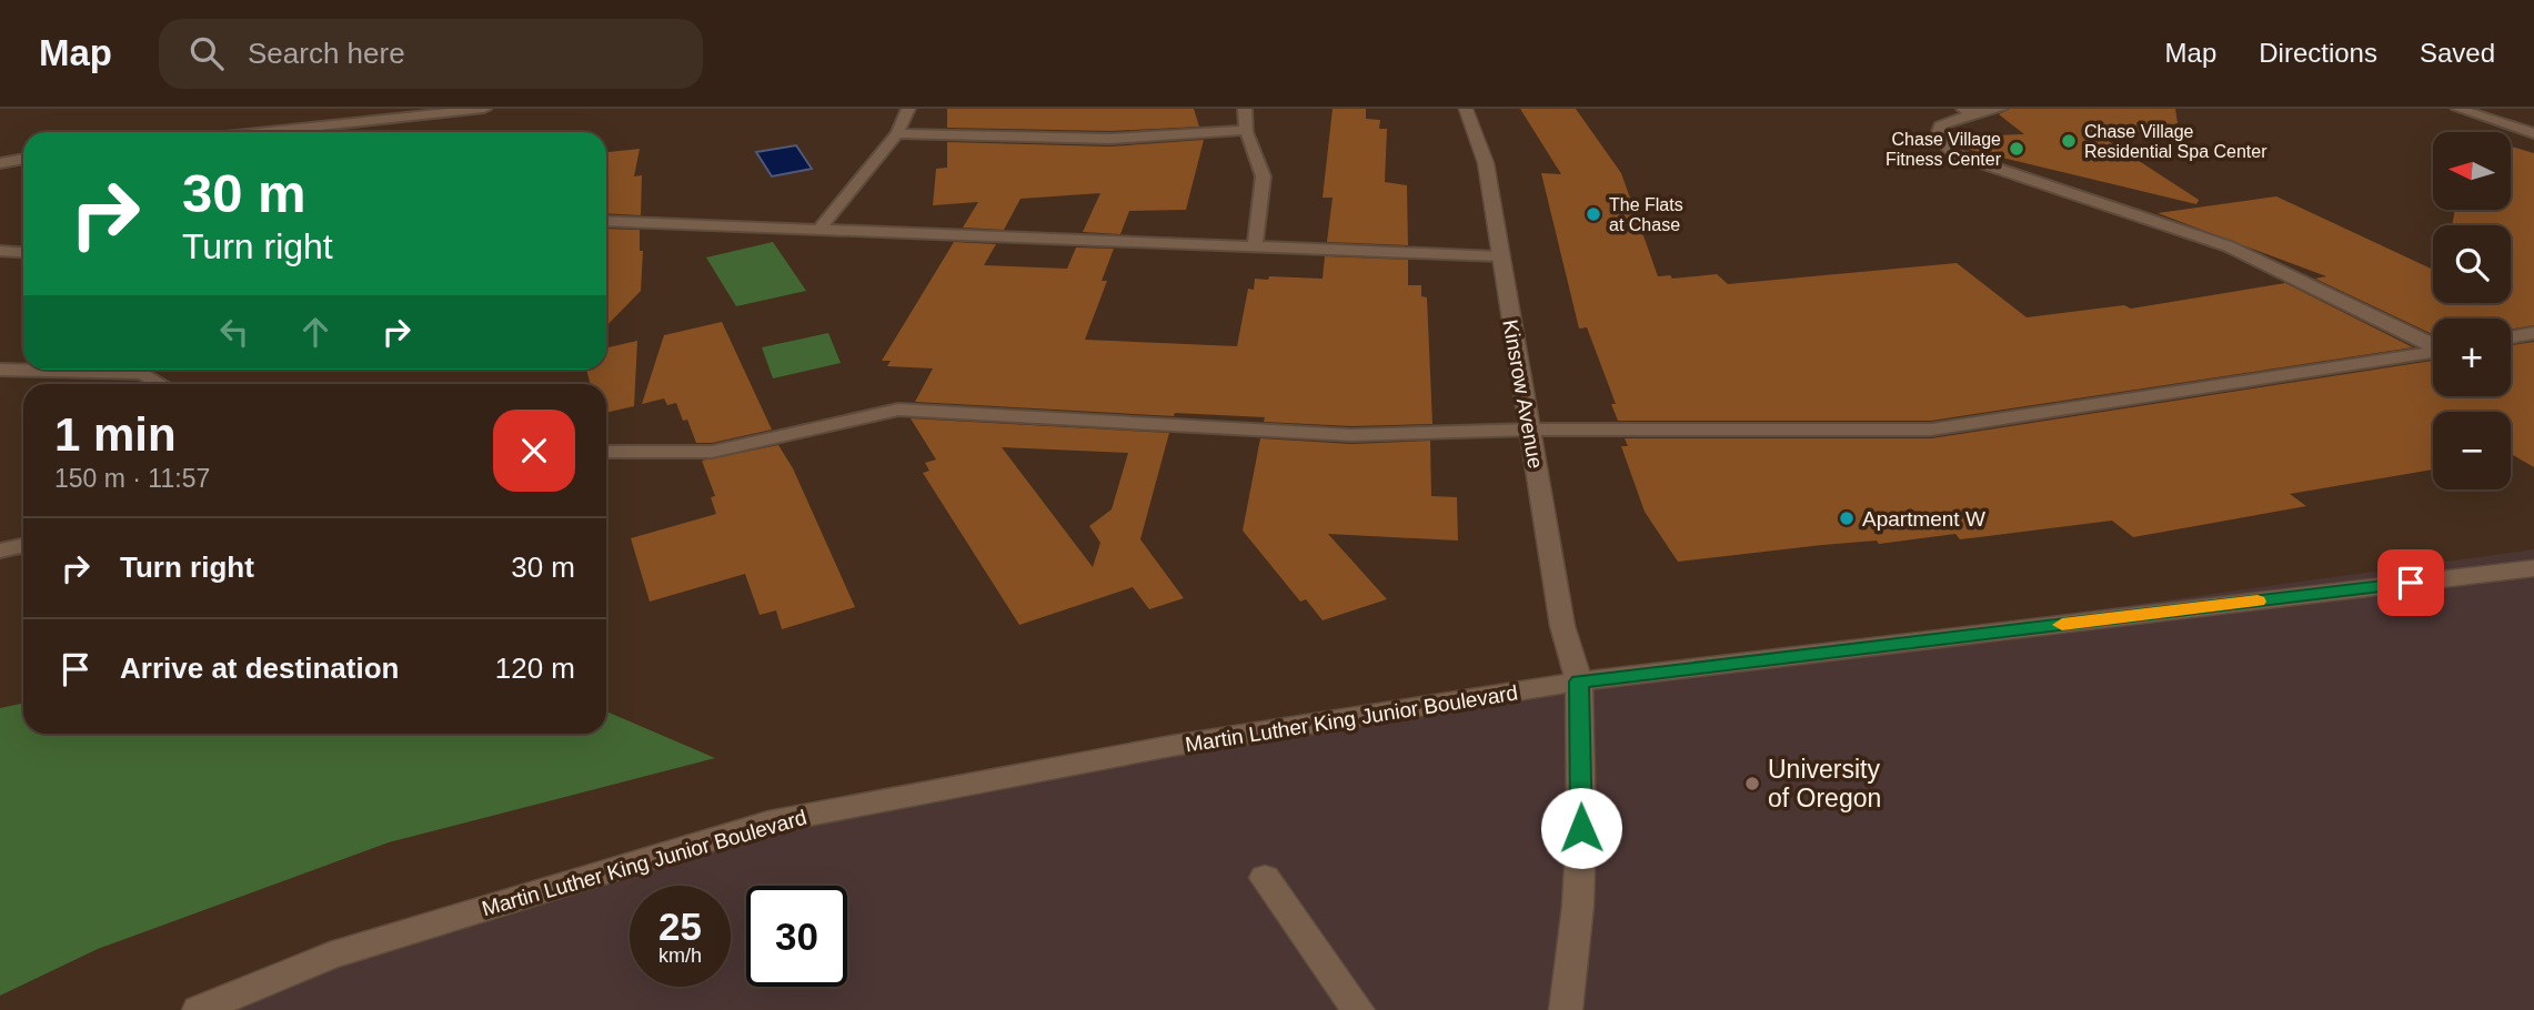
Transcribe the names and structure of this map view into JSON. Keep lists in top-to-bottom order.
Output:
{
  "streets": {
    "main road": ["Kinsrow Avenue", "Martin Luther King Junior Boulevard"]
  },
  "crossings": [
    ["Kinsrow Avenue", "Martin Luther King Junior Boulevard"]
  ],
  "places": [
    "Chase Village Residential Spa Center",
    "Chase Village Fitness Center",
    "The Flats at Chase",
    "Apartment W",
    "University of Oregon"
  ],
  "north": "left",
  "page": {
    "header": "Map",
    "search": "Search here",
    "nav": ["Map", "Directions", "Saved"],
    "map_buttons": ["+", "−"],
    "turn": ["30 m", "Turn right"],
    "heading": ["1 min", "150 m · 11:57"],
    "list": [
      {
        "name": "Turn right",
        "value": "30 m"
      },
      {
        "name": "Arrive at destination",
        "value": "120 m"
      }
    ],
    "speed": "25 km/h",
    "limit": "30"
  }
}
